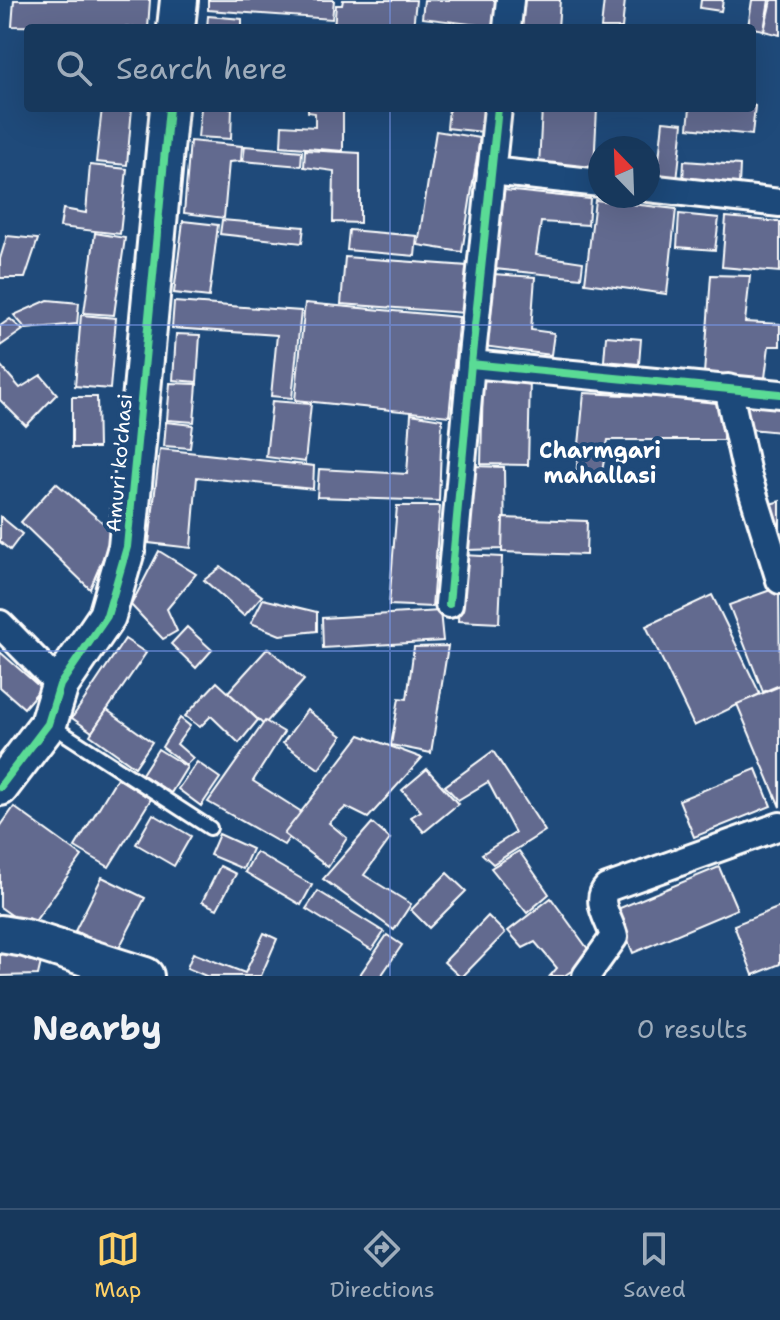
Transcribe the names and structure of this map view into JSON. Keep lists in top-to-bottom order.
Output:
{
  "streets": {
    "street": ["Amuri ko'chasi"]
  },
  "districts": ["Charmgari mahallasi"],
  "north": "top left",
  "page": {
    "search": "Search here",
    "heading": ["Nearby", "0 results"],
    "nav": ["Map", "Directions", "Saved"]
  }
}
